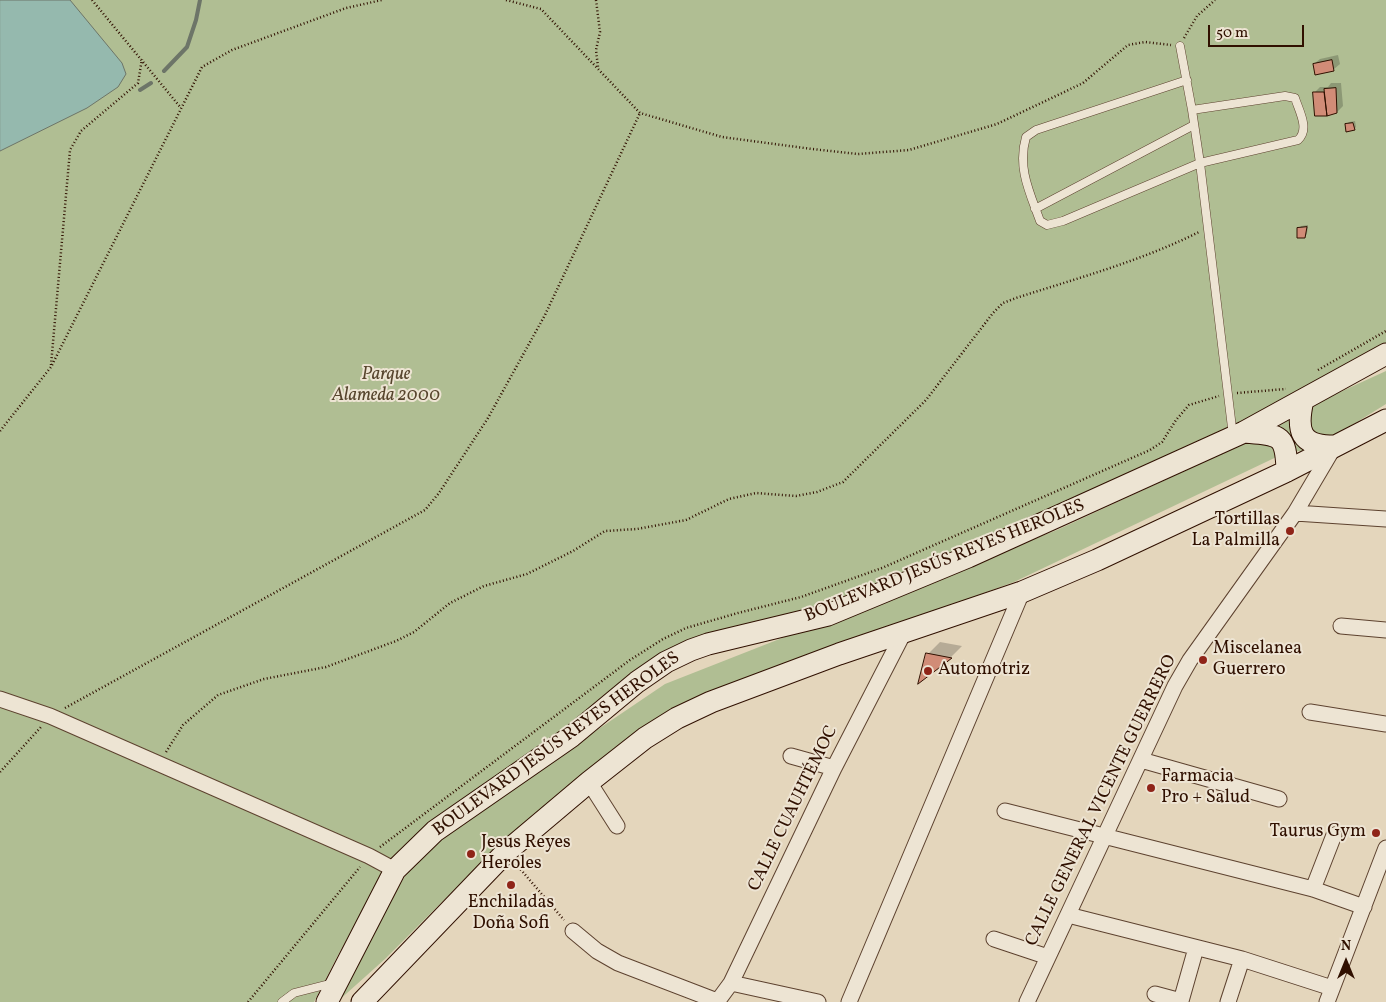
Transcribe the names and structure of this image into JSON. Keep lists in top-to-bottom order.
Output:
{
  "streets": {
    "main road": ["BOULEVARD JESÚS REYES HEROLES"],
    "street": ["CALLE GENERAL VICENTE GUERRERO", "CALLE CUAUHTÉMOC"]
  },
  "parks": ["Parque Alameda 2000"],
  "places": [
    "Tortillas La Palmilla",
    "Miscelanea Guerrero",
    "Automotriz",
    "Farmacia Pro + Salud",
    "Taurus Gym",
    "Jesus Reyes Heroles",
    "Enchiladas Doña Sofi"
  ],
  "scale_bar": "50 m",
  "north": "top"
}
